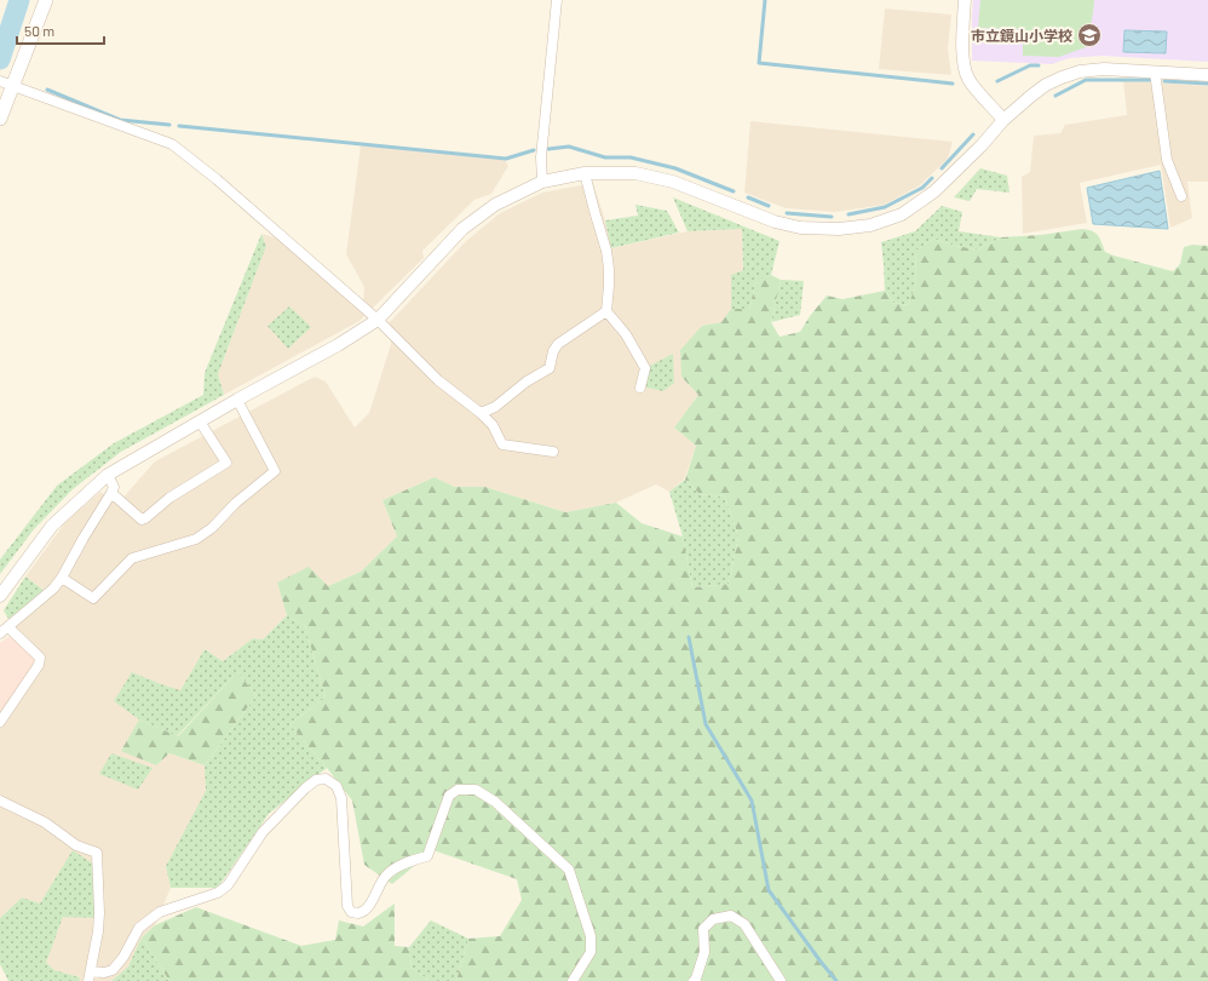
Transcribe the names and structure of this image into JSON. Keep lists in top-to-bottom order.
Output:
{
  "places": {
    "school or university": ["市立鏡山小学校"]
  },
  "scale_bar": "50 m"
}
